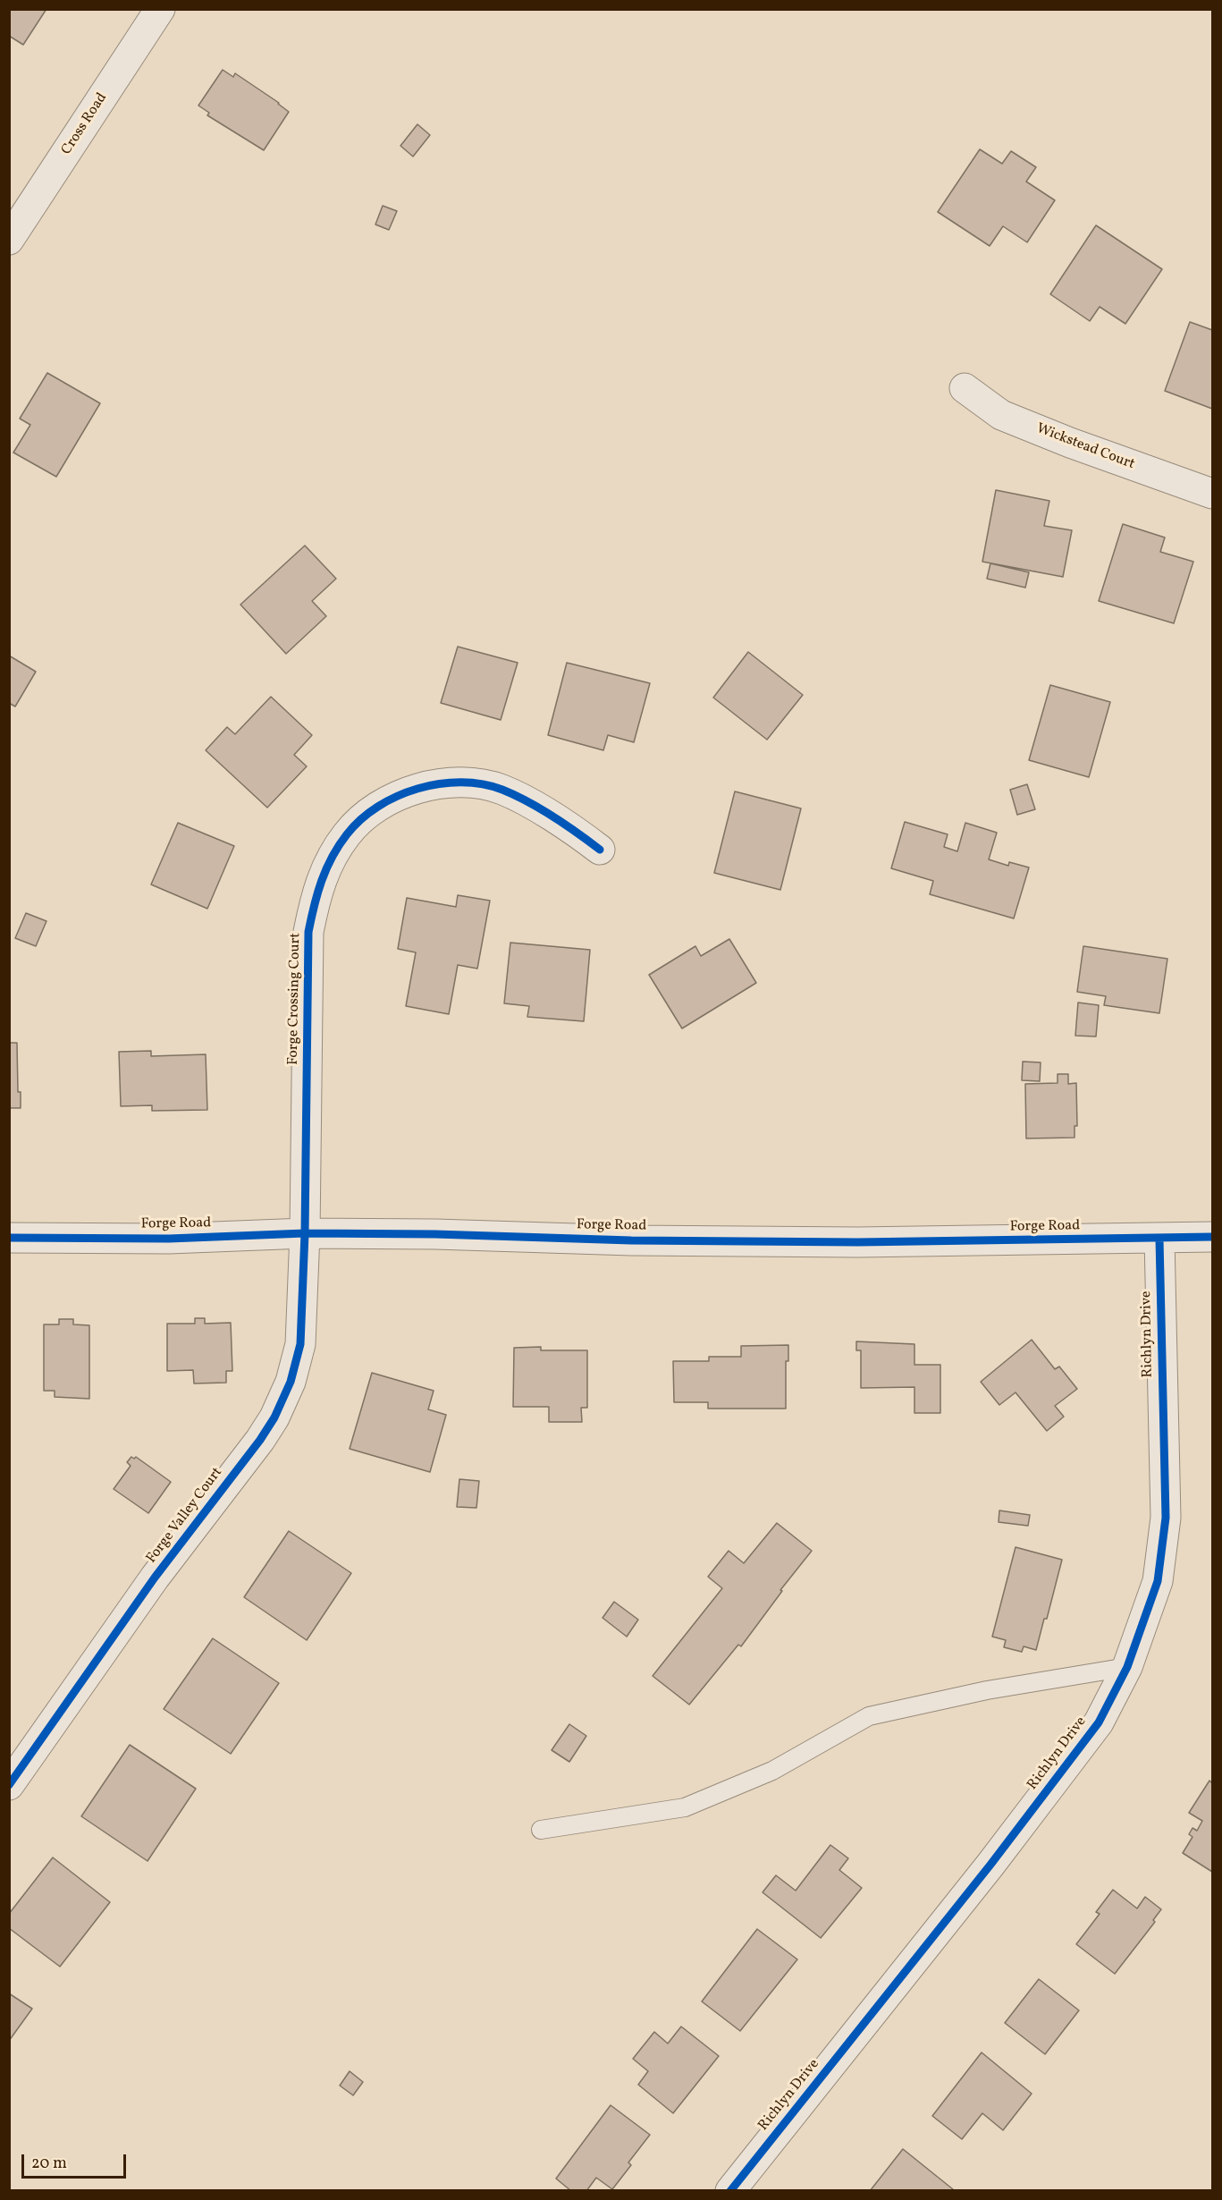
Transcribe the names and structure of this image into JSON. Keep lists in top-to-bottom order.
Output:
{
  "streets": {
    "street": [
      "Cross Road",
      "Wickstead Court",
      "Forge Crossing Court",
      "Forge Road",
      "Richlyn Drive",
      "Forge Valley Court"
    ]
  },
  "crossings": [
    ["Forge Crossing Court", "Forge Road"],
    ["Forge Crossing Court", "Forge Valley Court"],
    ["Forge Road", "Richlyn Drive"],
    ["Forge Road", "Forge Valley Court"]
  ],
  "scale_bar": "20 m"
}
